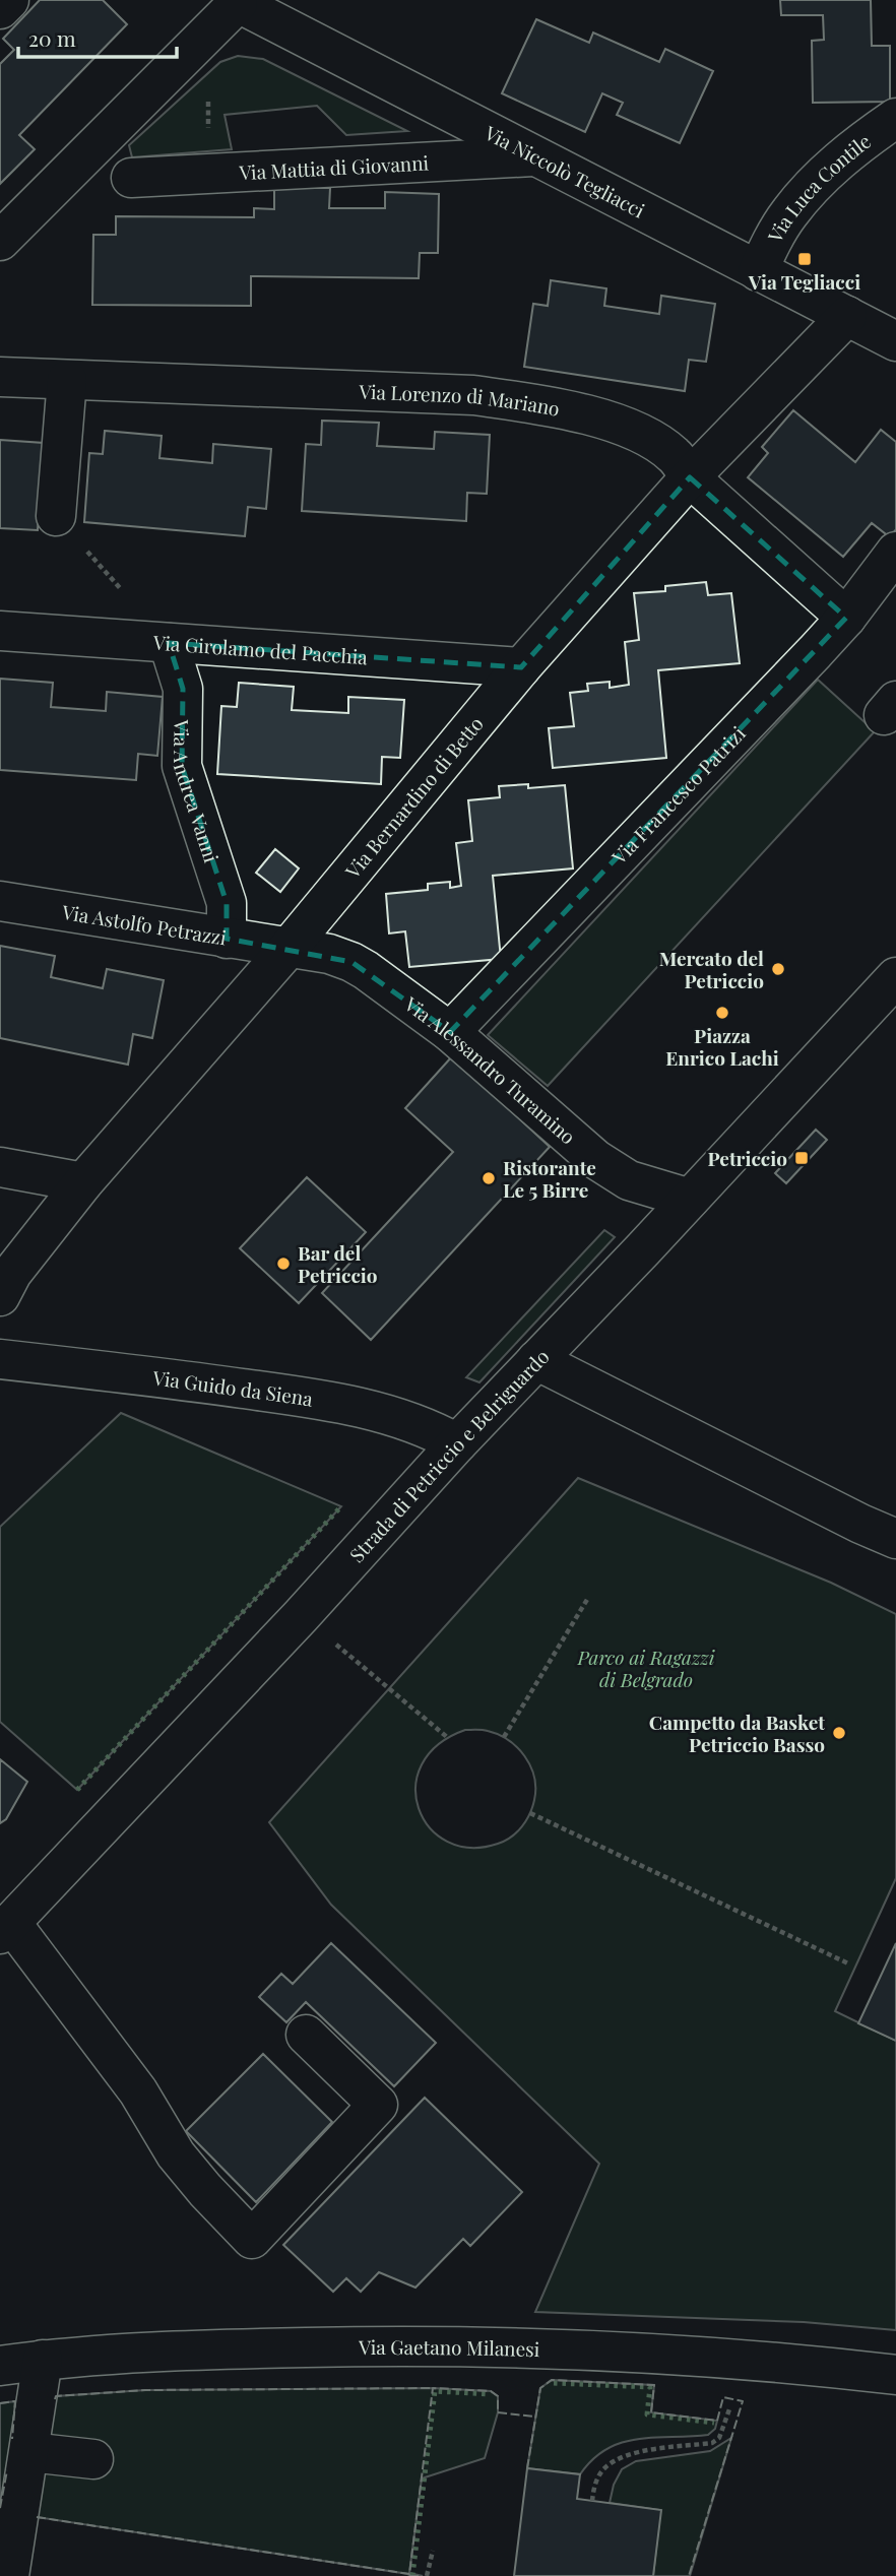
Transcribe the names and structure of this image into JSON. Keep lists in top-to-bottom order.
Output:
{
  "streets": {
    "street": [
      "Via Mattia di Giovanni",
      "Via Niccolò Tegliacci",
      "Via Luca Contile",
      "Via Lorenzo di Mariano",
      "Via Girolamo del Pacchia",
      "Via Andrea Vanni",
      "Via Francesco Patrizi",
      "Via Bernardino di Betto",
      "Via Astolfo Petrazzi",
      "Via Alessandro Turamino",
      "Via Guido da Siena",
      "Strada di Petriccio e Belriguardo",
      "Via Gaetano Milanesi"
    ]
  },
  "crossings": [
    ["Via Mattia di Giovanni", "Via Niccolò Tegliacci"],
    ["Via Niccolò Tegliacci", "Via Luca Contile"],
    ["Via Niccolò Tegliacci", "Via Bernardino di Betto"],
    ["Via Lorenzo di Mariano", "Via Francesco Patrizi"],
    ["Via Lorenzo di Mariano", "Via Bernardino di Betto"],
    ["Via Girolamo del Pacchia", "Via Andrea Vanni"],
    ["Via Girolamo del Pacchia", "Via Bernardino di Betto"],
    ["Via Andrea Vanni", "Via Astolfo Petrazzi"],
    ["Via Francesco Patrizi", "Via Alessandro Turamino"],
    ["Via Bernardino di Betto", "Via Astolfo Petrazzi"],
    ["Via Bernardino di Betto", "Via Alessandro Turamino"],
    ["Via Astolfo Petrazzi", "Via Alessandro Turamino"],
    ["Via Alessandro Turamino", "Strada di Petriccio e Belriguardo"],
    ["Via Guido da Siena", "Strada di Petriccio e Belriguardo"]
  ],
  "parks": ["Parco ai Ragazzi di Belgrado"],
  "places": {
    "transit": ["Via Tegliacci", "Petriccio"],
    "other": [
      "Mercato del Petriccio",
      "Piazza Enrico Lachi",
      "Ristorante Le 5 Birre",
      "Bar del Petriccio",
      "Campetto da Basket Petriccio Basso"
    ]
  },
  "scale_bar": "20 m"
}
